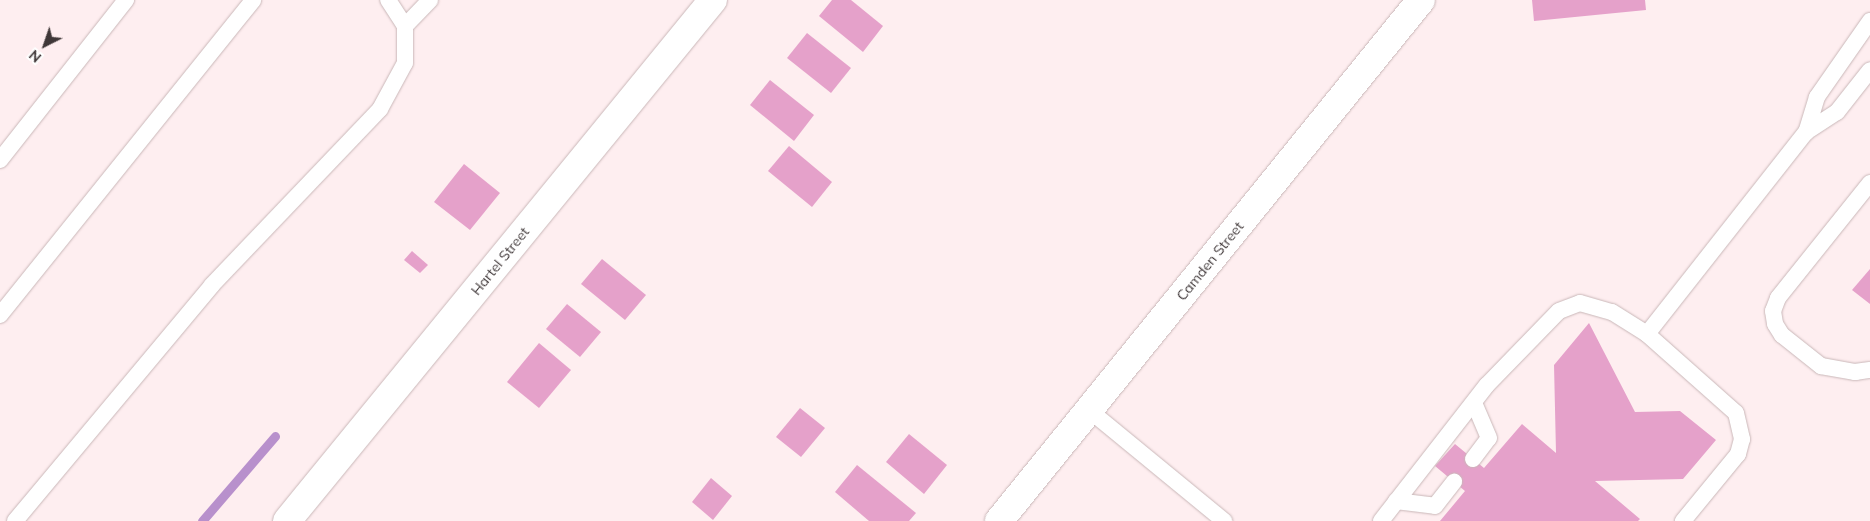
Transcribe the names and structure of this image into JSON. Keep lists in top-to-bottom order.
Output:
{
  "streets": {
    "street": ["Hartel Street", "Camden Street"]
  },
  "north": "bottom left"
}
